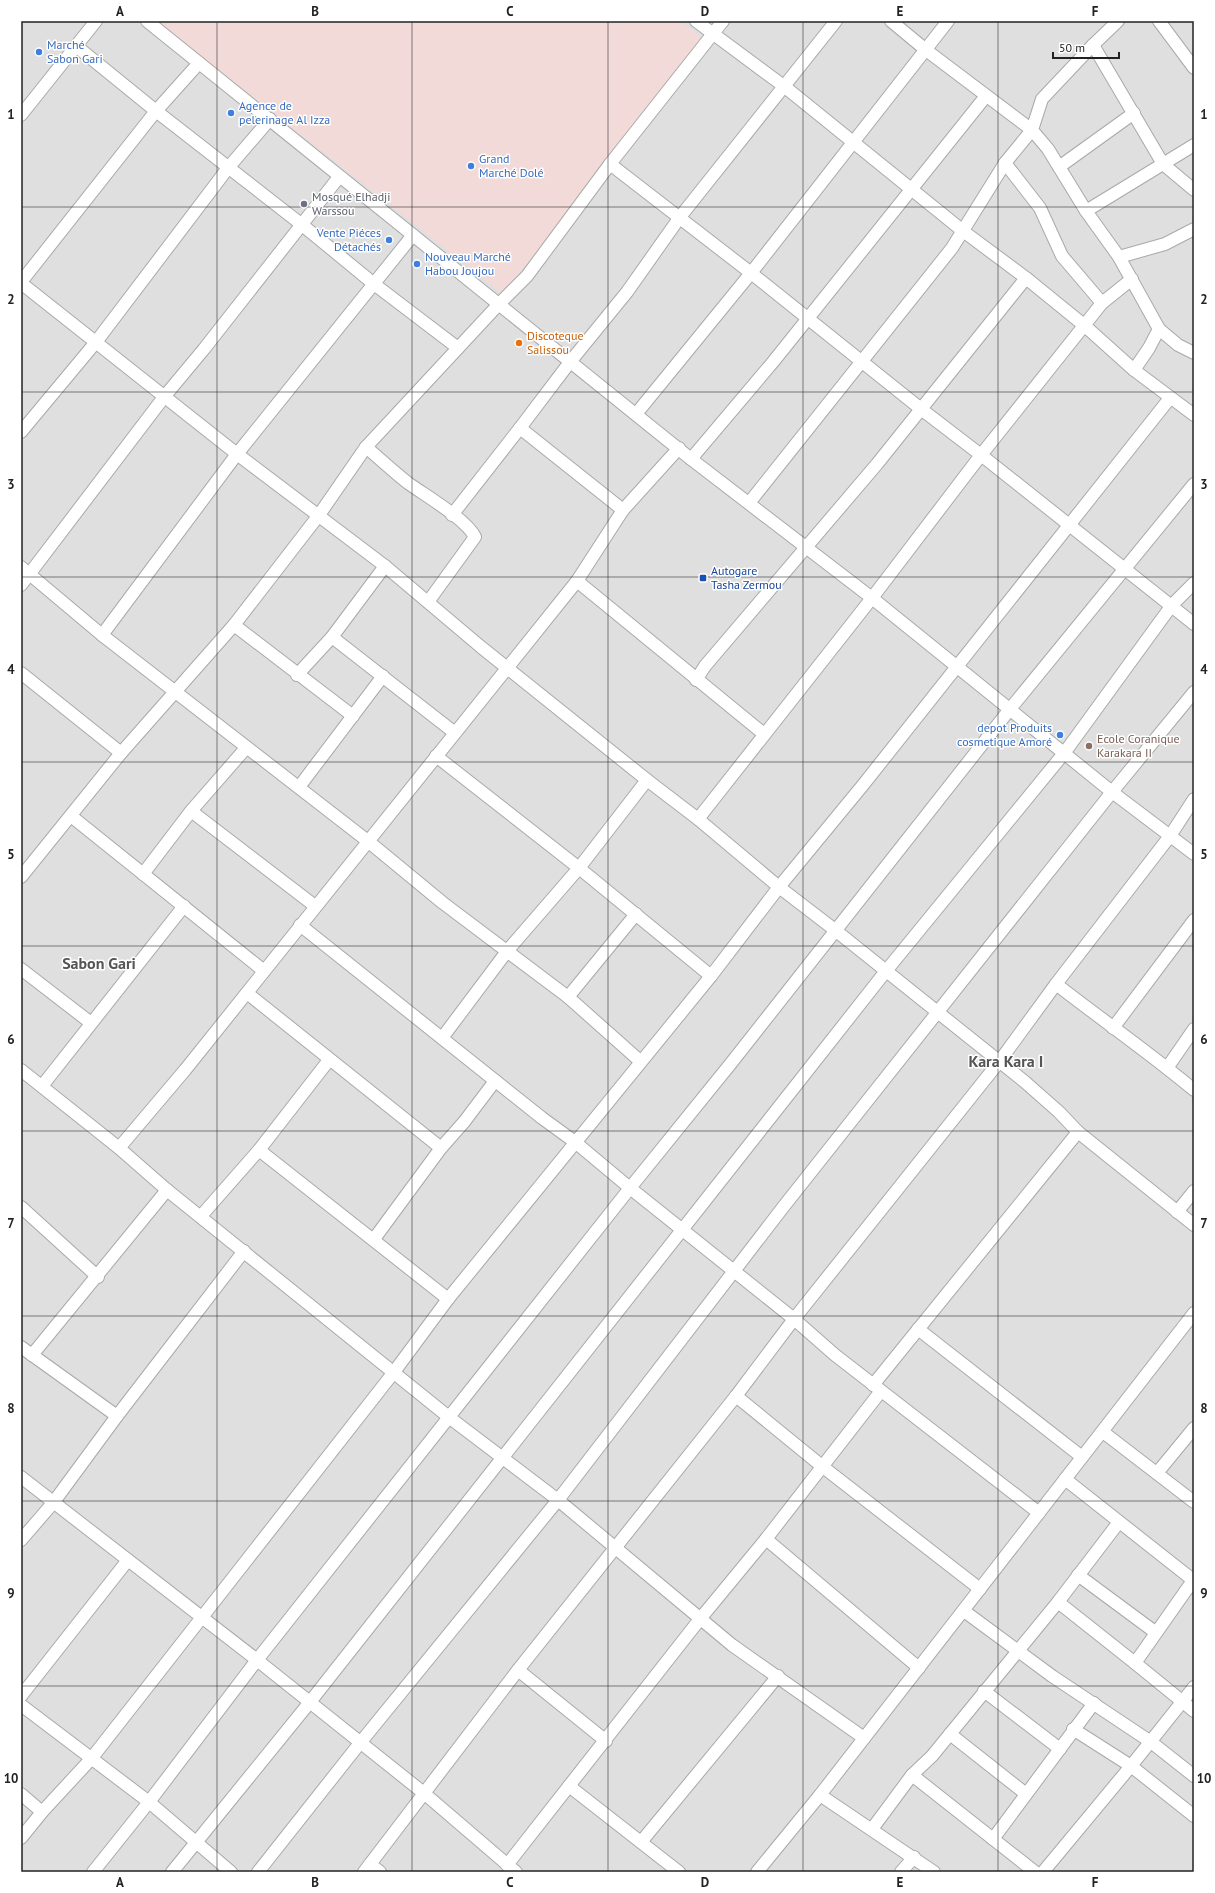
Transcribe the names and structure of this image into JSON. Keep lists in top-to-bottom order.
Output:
{
  "districts": ["Sabon Gari", "Kara Kara I"],
  "places": {
    "other": [
      "Marché Sabon Gari",
      "Agence de pelerinage Al Izza",
      "Grand Marché Dolé",
      "Mosqué Elhadji Warssou",
      "Vente Piéces Détachés",
      "Nouveau Marché Habou Joujou",
      "Discoteque Salissou",
      "depot Produits cosmetique Amoré",
      "Ecole Coranique Karakara II"
    ],
    "transit": ["Autogare Tasha Zermou"]
  },
  "scale_bar": "50 m",
  "grid": {
    "columns": [
      "A",
      "B",
      "C",
      "D",
      "E",
      "F"
    ],
    "rows": [
      "1",
      "2",
      "3",
      "4",
      "5",
      "6",
      "7",
      "8",
      "9",
      "10"
    ]
  }
}
